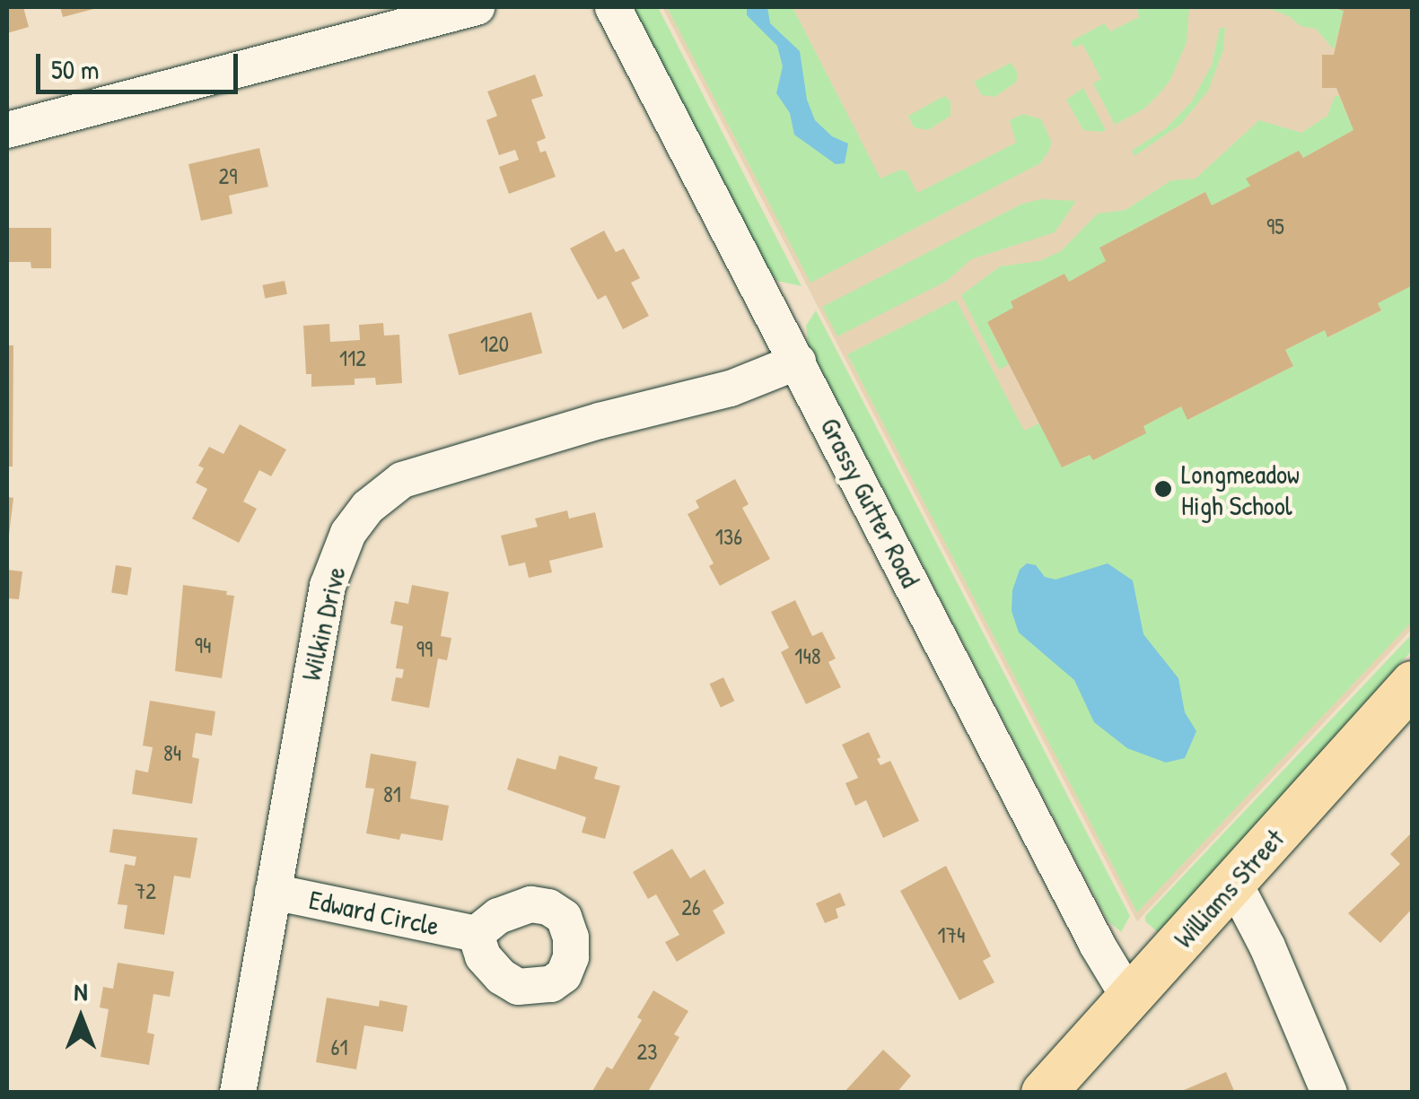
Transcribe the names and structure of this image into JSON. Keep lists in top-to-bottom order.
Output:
{
  "streets": {
    "main road": ["Williams Street"],
    "street": ["Grassy Gutter Road", "Wilkin Drive", "Edward Circle"]
  },
  "crossings": [
    ["Grassy Gutter Road", "Wilkin Drive"],
    ["Grassy Gutter Road", "Williams Street"],
    ["Wilkin Drive", "Edward Circle"]
  ],
  "places": ["Longmeadow High School"],
  "house_numbers": [
    "29",
    "95",
    "120",
    "112",
    "136",
    "94",
    "99",
    "148",
    "84",
    "81",
    "72",
    "26",
    "174",
    "61",
    "23"
  ],
  "scale_bar": "50 m",
  "north": "top"
}
